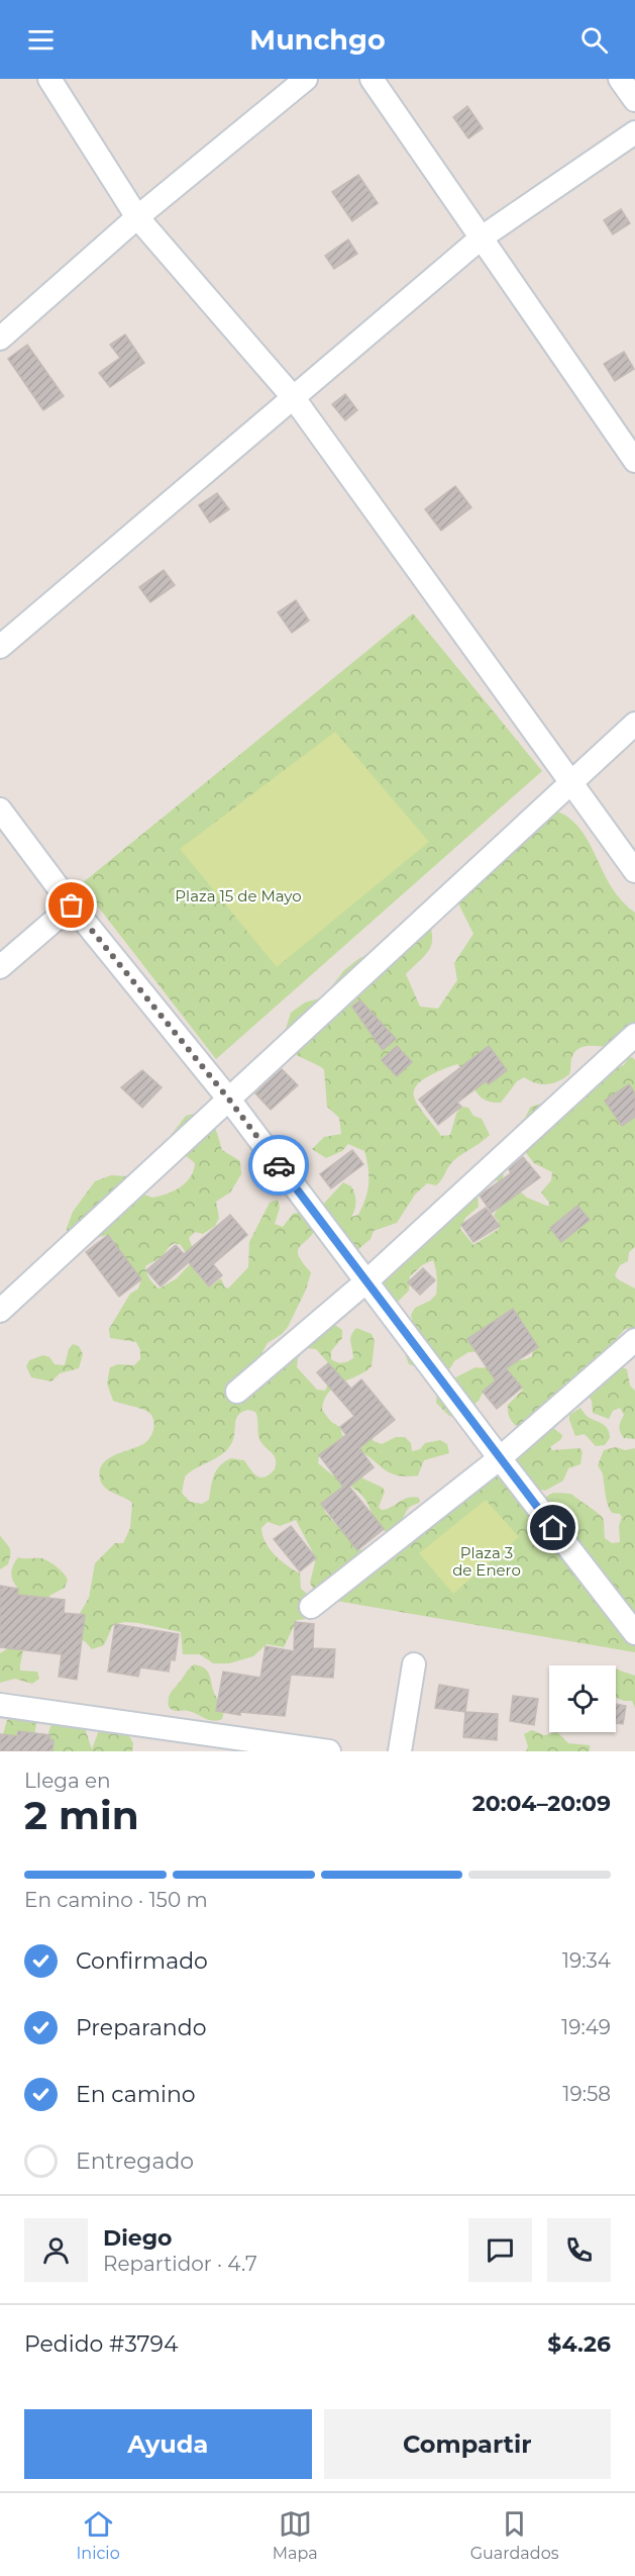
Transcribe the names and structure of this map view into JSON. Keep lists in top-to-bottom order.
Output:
{
  "parks": ["Plaza 15 de Mayo", "Plaza 3 de Enero"],
  "page": {
    "header": "Munchgo",
    "heading": ["2 min", "Llega en", "20:04–20:09"],
    "panel": [
      "Diego",
      "Repartidor · 4.7",
      "Pedido #3794",
      "$4.26"
    ],
    "bar": "En camino · 150 m",
    "list": [
      ["Confirmado", "19:34"],
      ["Preparando", "19:49"],
      ["En camino", "19:58"],
      "Entregado"
    ],
    "buttons": ["Ayuda", "Compartir"],
    "tabs": ["Inicio", "Mapa", "Guardados"]
  }
}
